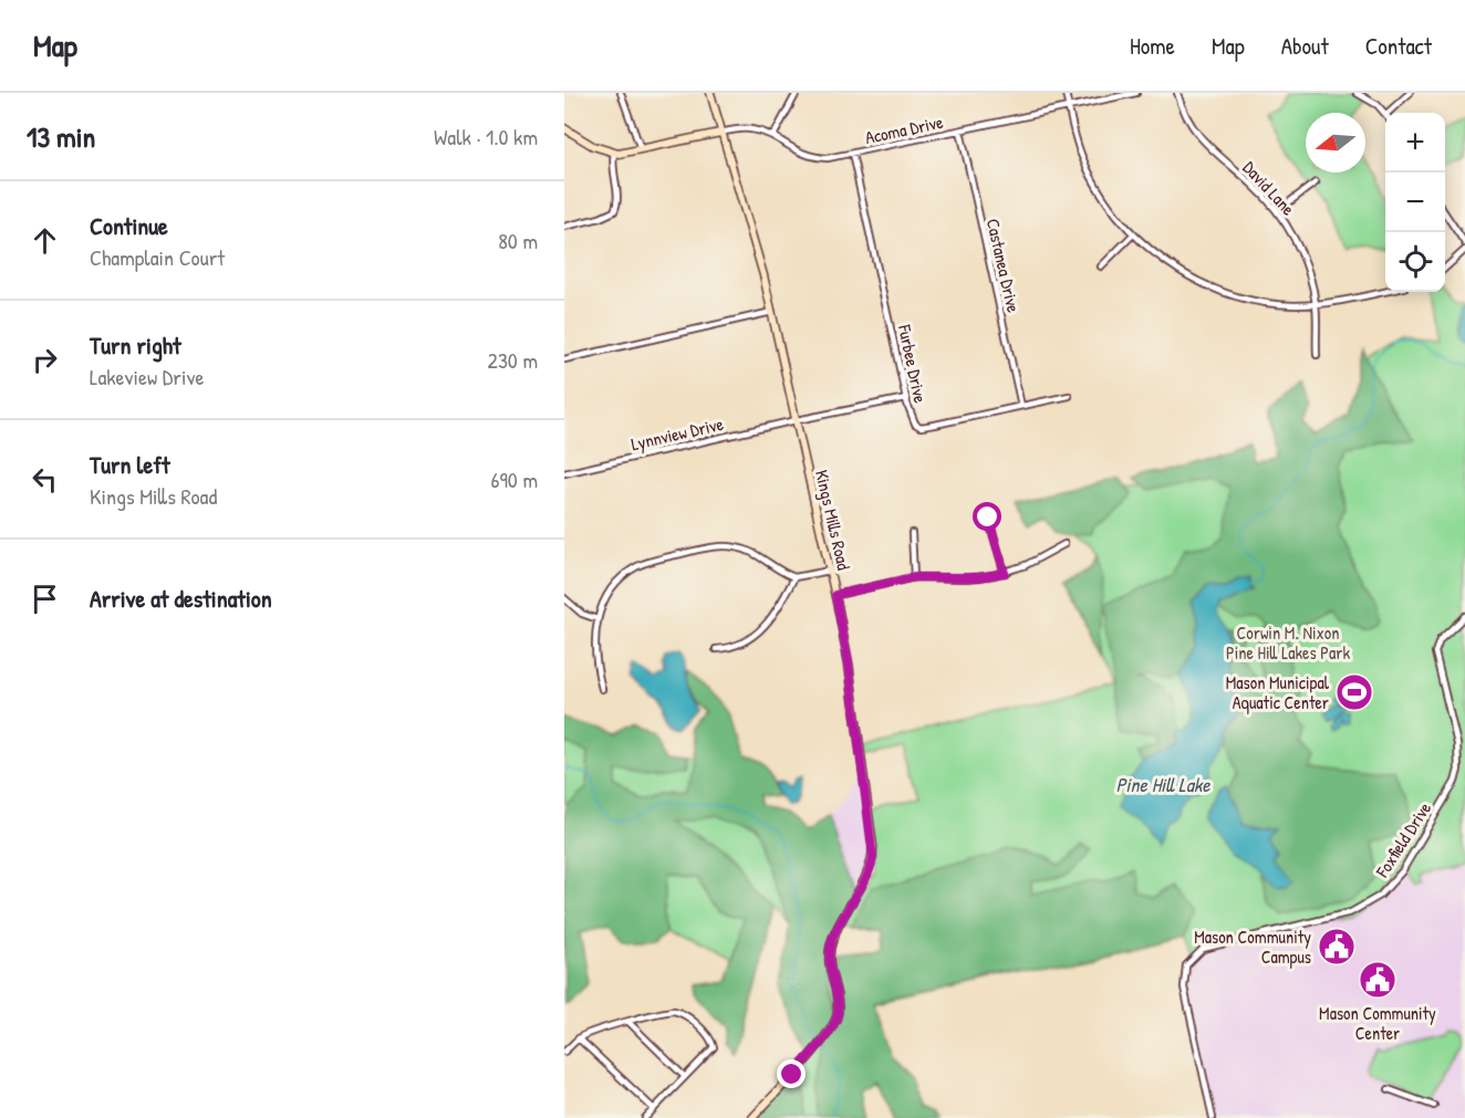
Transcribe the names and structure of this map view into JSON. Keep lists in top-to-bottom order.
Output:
{
  "streets": {
    "street": [
      "Acoma Drive",
      "David Lane",
      "Castanea Drive",
      "Furbee Drive",
      "Lynnview Drive",
      "Kings Mills Road",
      "Foxfield Drive"
    ]
  },
  "crossings": [
    ["Acoma Drive", "Castanea Drive"],
    ["Acoma Drive", "Furbee Drive"],
    ["Acoma Drive", "Kings Mills Road"],
    ["Castanea Drive", "Furbee Drive"],
    ["Furbee Drive", "Lynnview Drive"],
    ["Lynnview Drive", "Kings Mills Road"]
  ],
  "water": ["Pine Hill Lake"],
  "parks": ["Corwin M. Nixon Pine Hill Lakes Park"],
  "places": {
    "sports": ["Mason Municipal Aquatic Center"],
    "public building": ["Mason Community Campus", "Mason Community Center"]
  },
  "north": "left",
  "page": {
    "header": "Map",
    "nav": [
      "Home",
      "Map",
      "About",
      "Contact"
    ],
    "heading": ["13 min", "Walk · 1.0 km"],
    "map_buttons": ["+", "−"],
    "list": [
      ["Continue", "Champlain Court", "80 m"],
      ["Turn right", "Lakeview Drive", "230 m"],
      ["Turn left", "Kings Mills Road", "690 m"],
      "Arrive at destination"
    ]
  }
}
